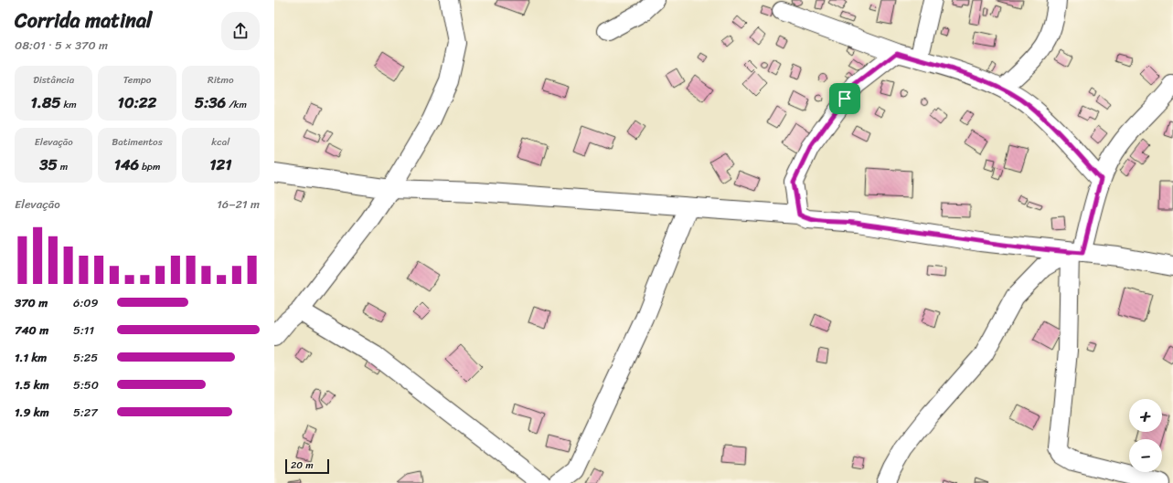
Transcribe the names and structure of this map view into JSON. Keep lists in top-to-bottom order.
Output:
{
  "scale_bar": "20 m",
  "page": {
    "heading": ["Corrida matinal", "08:01 · 5 × 370 m"],
    "stats": [
      ["Distância", "1.85 km"],
      ["Tempo", "10:22"],
      ["Ritmo", "5:36 /km"],
      ["Elevação", "35 m"],
      ["Batimentos", "146 bpm"],
      ["kcal", "121"]
    ],
    "chart": ["Elevação", "16–21 m"],
    "list": [
      {
        "name": "370 m",
        "note": "6:09"
      },
      {
        "name": "740 m",
        "note": "5:11"
      },
      {
        "name": "1.1 km",
        "note": "5:25"
      },
      {
        "name": "1.5 km",
        "note": "5:50"
      },
      {
        "name": "1.9 km",
        "note": "5:27"
      }
    ],
    "map_buttons": ["+", "−"],
    "scale": "20 m"
  }
}
